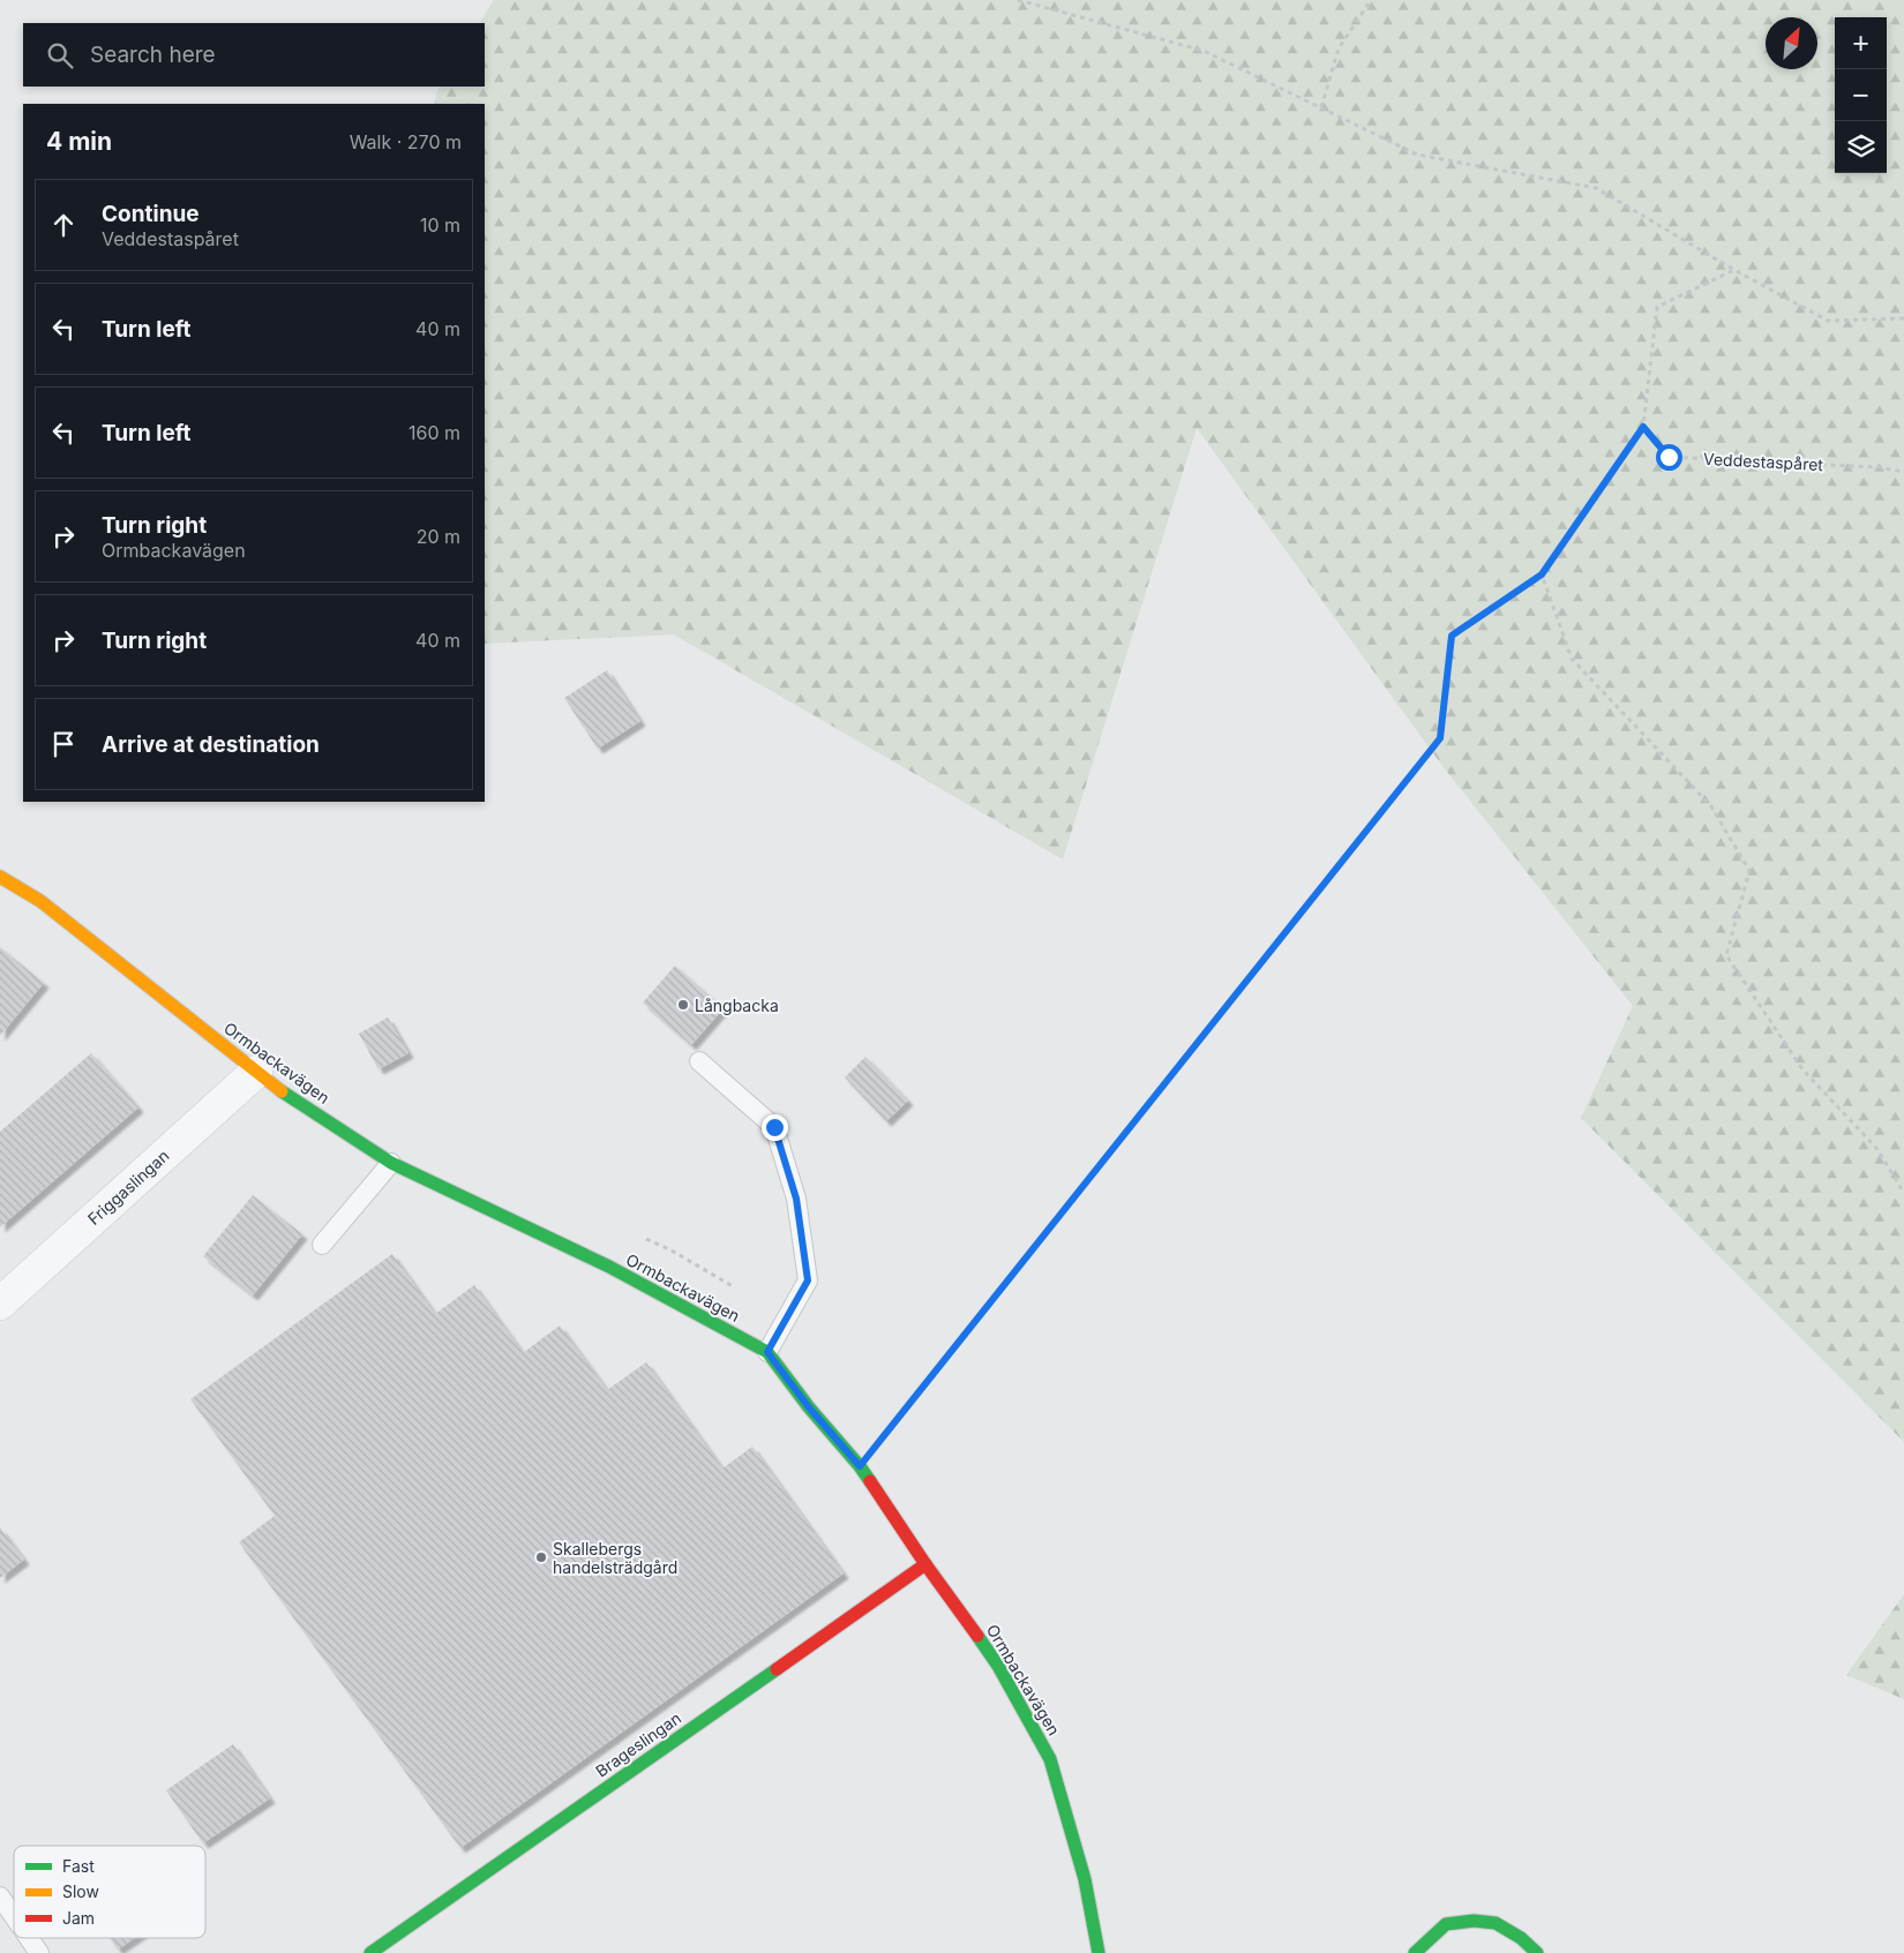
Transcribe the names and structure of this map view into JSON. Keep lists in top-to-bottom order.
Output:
{
  "streets": {
    "street": ["Ormbackavägen", "Friggaslingan", "Brageslingan"],
    "path": ["Veddestaspåret"]
  },
  "crossings": [
    ["Ormbackavägen", "Friggaslingan"],
    ["Ormbackavägen", "Brageslingan"]
  ],
  "places": ["Långbacka", "Skallebergs handelsträdgård"],
  "legend": ["Fast", "Slow", "Jam"],
  "north": "top right",
  "page": {
    "map_buttons": ["+", "−"],
    "search": "Search here",
    "heading": ["4 min", "Walk · 270 m"],
    "list": [
      ["Continue", "Veddestaspåret", "10 m"],
      ["Turn left", "40 m"],
      ["Turn left", "160 m"],
      ["Turn right", "Ormbackavägen", "20 m"],
      ["Turn right", "40 m"],
      "Arrive at destination"
    ]
  }
}
